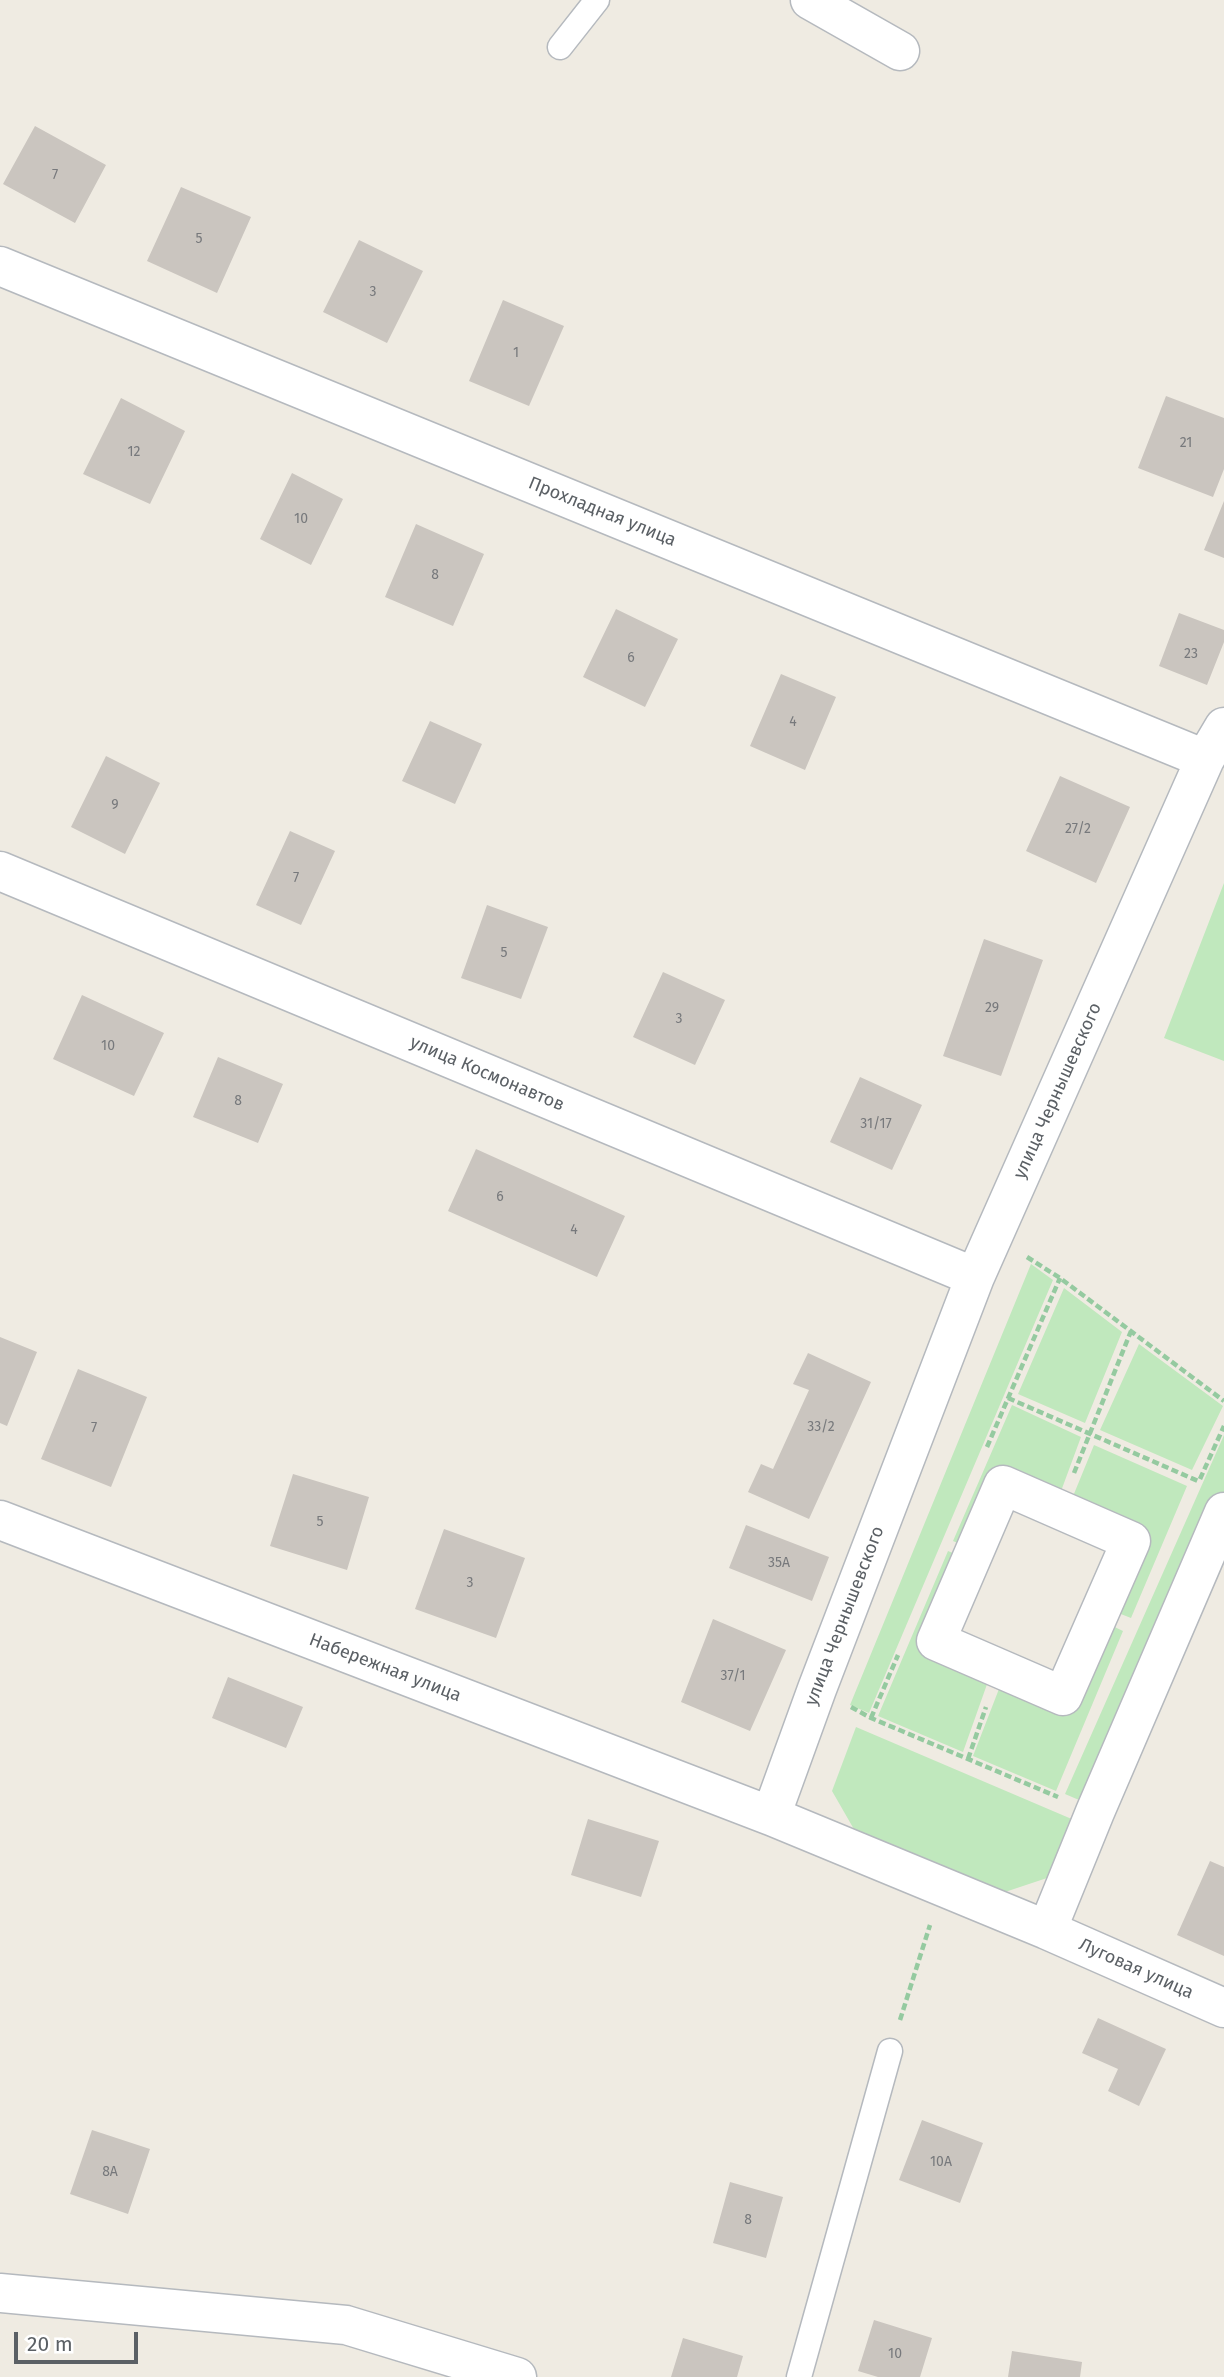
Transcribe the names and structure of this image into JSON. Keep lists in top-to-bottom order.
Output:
{
  "streets": {
    "street": [
      "Прохладная улица",
      "улица Космонавтов",
      "улица Чернышевского",
      "Набережная улица",
      "Луговая улица"
    ]
  },
  "crossings": [
    ["Прохладная улица", "улица Чернышевского"],
    ["улица Космонавтов", "улица Чернышевского"],
    ["улица Чернышевского", "Набережная улица"]
  ],
  "house_numbers": [
    "7",
    "5",
    "3",
    "1",
    "21",
    "12",
    "10",
    "8",
    "23",
    "6",
    "4",
    "9",
    "27/2",
    "7",
    "5",
    "29",
    "3",
    "10",
    "8",
    "31/17",
    "6",
    "4",
    "33/2",
    "7",
    "5",
    "35А",
    "3",
    "37/1",
    "10А",
    "8А",
    "8",
    "10"
  ],
  "scale_bar": "20 m"
}
